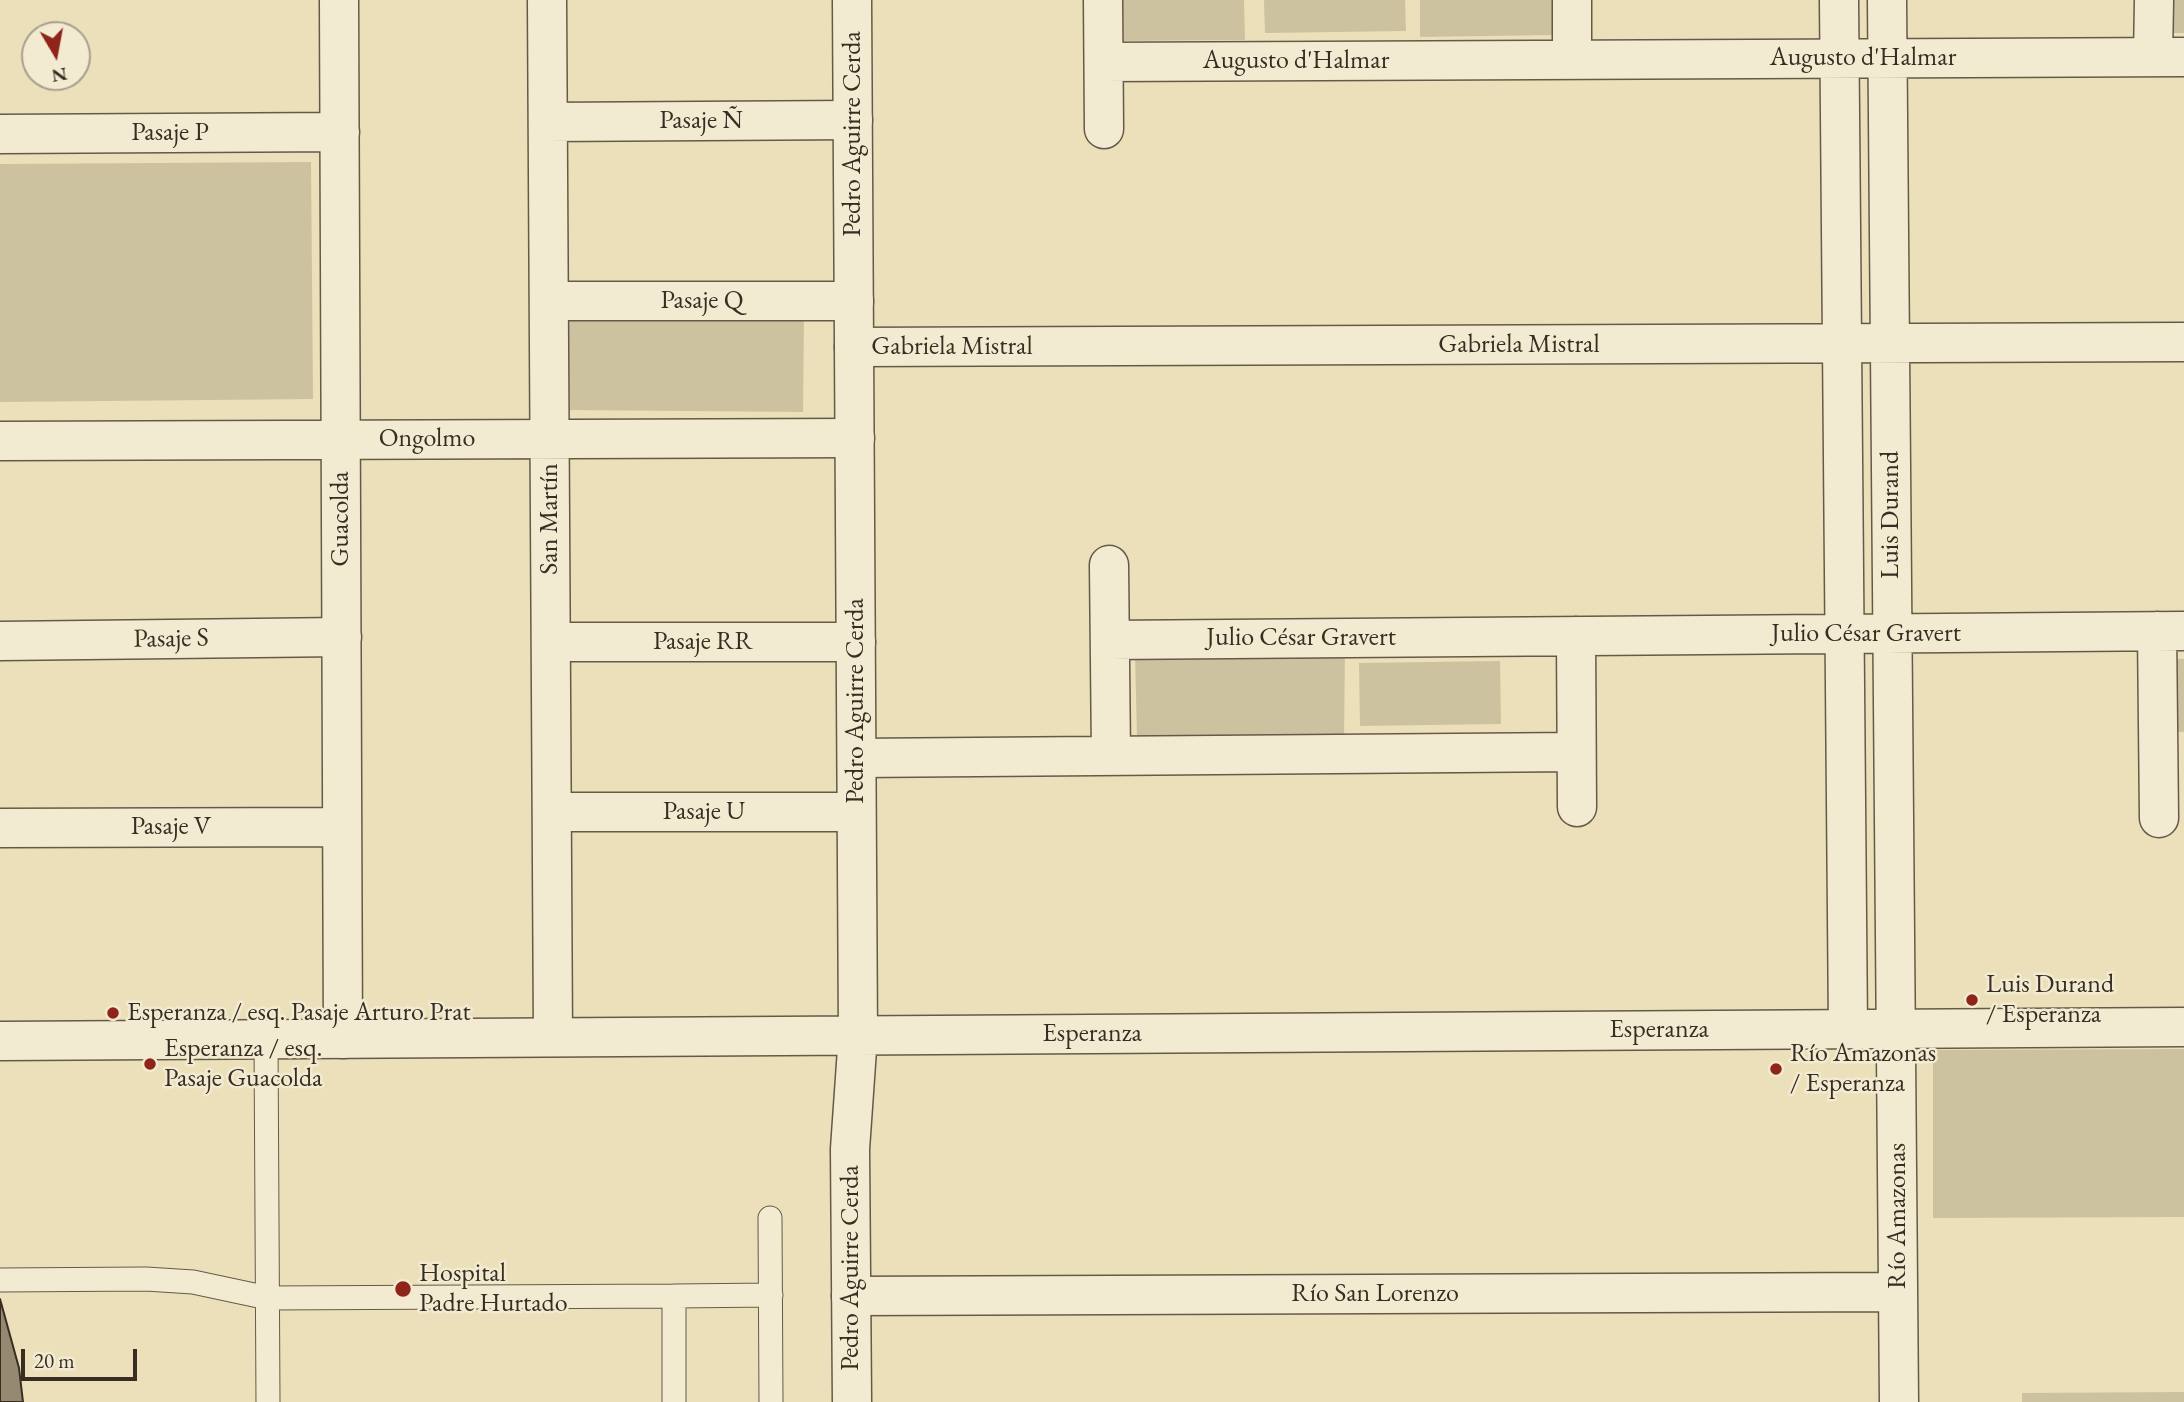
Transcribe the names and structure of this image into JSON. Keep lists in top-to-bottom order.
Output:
{
  "streets": {
    "street": [
      "Augusto d'Halmar",
      "Pasaje Ñ",
      "Pasaje P",
      "Pedro Aguirre Cerda",
      "Pasaje Q",
      "Gabriela Mistral",
      "Ongolmo",
      "Luis Durand",
      "Guacolda",
      "San Martín",
      "Julio César Gravert",
      "Pasaje S",
      "Pasaje RR",
      "Pasaje U",
      "Pasaje V",
      "Esperanza",
      "Río Amazonas",
      "Río San Lorenzo"
    ]
  },
  "crossings": [
    ["Augusto d'Halmar", "Luis Durand"],
    ["Pasaje Ñ", "Pedro Aguirre Cerda"],
    ["Pasaje Ñ", "San Martín"],
    ["Pasaje P", "Guacolda"],
    ["Pedro Aguirre Cerda", "Pasaje Q"],
    ["Pedro Aguirre Cerda", "Gabriela Mistral"],
    ["Pedro Aguirre Cerda", "Ongolmo"],
    ["Pedro Aguirre Cerda", "Pasaje RR"],
    ["Pedro Aguirre Cerda", "Pasaje U"],
    ["Pedro Aguirre Cerda", "Esperanza"],
    ["Pedro Aguirre Cerda", "Río San Lorenzo"],
    ["Pasaje Q", "San Martín"],
    ["Gabriela Mistral", "Luis Durand"],
    ["Ongolmo", "Guacolda"],
    ["Ongolmo", "San Martín"],
    ["Luis Durand", "Julio César Gravert"],
    ["Luis Durand", "Esperanza"],
    ["Luis Durand", "Río Amazonas"],
    ["Guacolda", "Pasaje S"],
    ["Guacolda", "Pasaje V"],
    ["Guacolda", "Esperanza"],
    ["San Martín", "Pasaje RR"],
    ["San Martín", "Pasaje U"],
    ["San Martín", "Esperanza"],
    ["Esperanza", "Río Amazonas"],
    ["Río Amazonas", "Río San Lorenzo"]
  ],
  "places": [
    "Luis Durand / Esperanza",
    "Esperanza / esq. Pasaje Arturo Prat",
    "Esperanza / esq. Pasaje Guacolda",
    "Río Amazonas / Esperanza",
    "Hospital Padre Hurtado"
  ],
  "scale_bar": "20 m",
  "north": "bottom"
}
